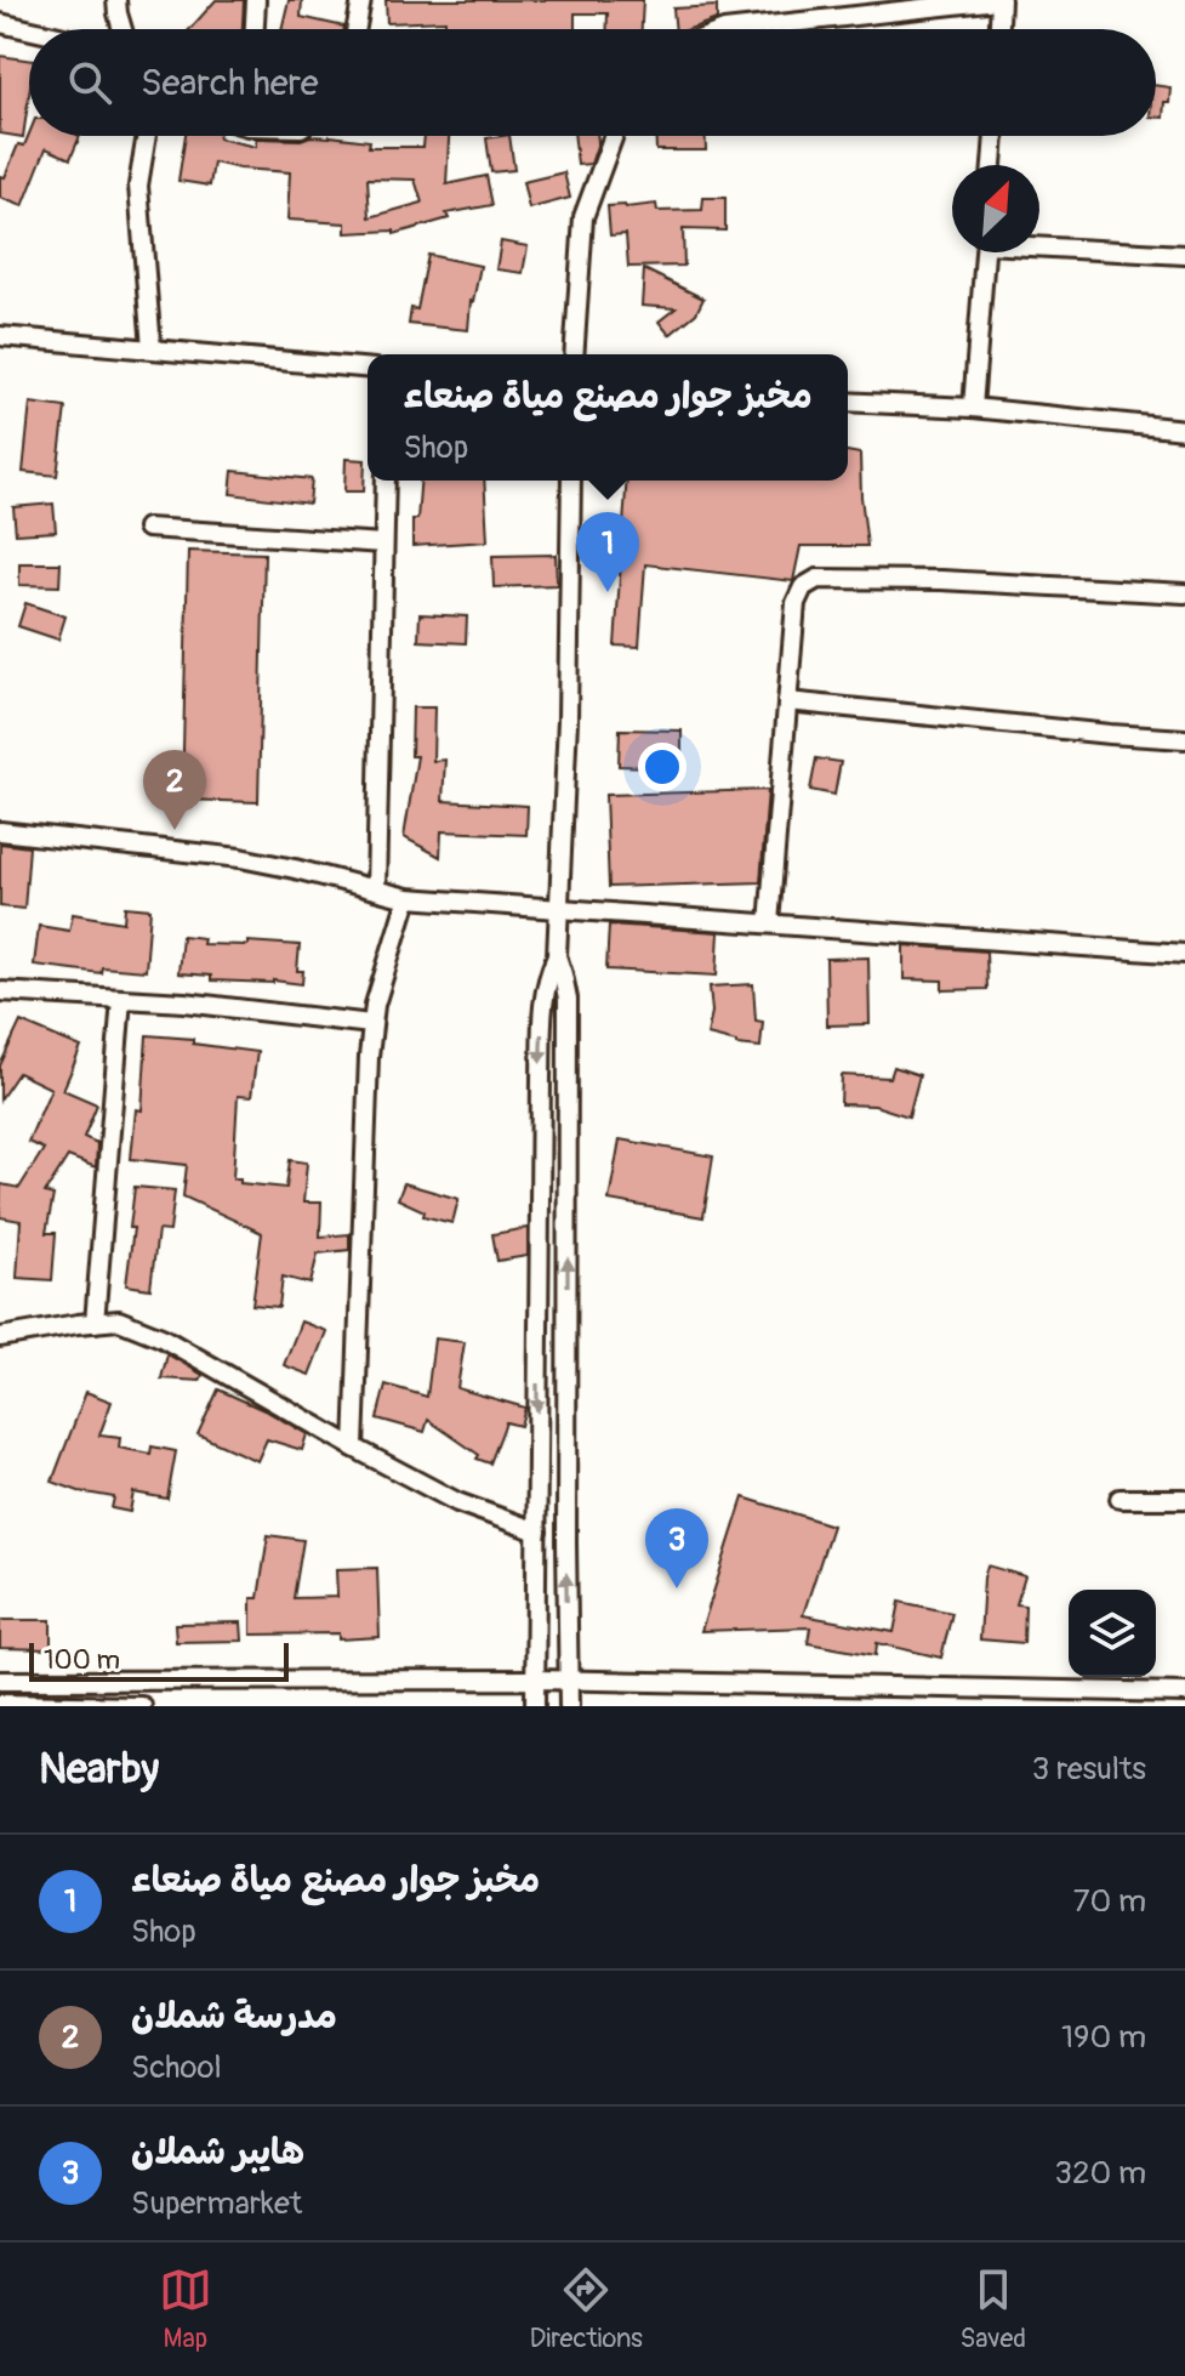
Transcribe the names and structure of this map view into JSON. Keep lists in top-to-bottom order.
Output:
{
  "scale_bar": "100 m",
  "north": "top right",
  "page": {
    "search": "Search here",
    "popup": ["مخبز جوار مصنع مياة صنعاء", "Shop"],
    "pins": ["1", "2", "3"],
    "scale": "100 m",
    "heading": ["Nearby", "3 results"],
    "list": [
      {
        "mark": "1",
        "name": "مخبز جوار مصنع مياة صنعاء",
        "note": "Shop",
        "value": "70 m"
      },
      {
        "mark": "2",
        "name": "مدرسة شملان",
        "note": "School",
        "value": "190 m"
      },
      {
        "mark": "3",
        "name": "هايبر شملان",
        "note": "Supermarket",
        "value": "320 m"
      }
    ],
    "nav": ["Map", "Directions", "Saved"]
  }
}
